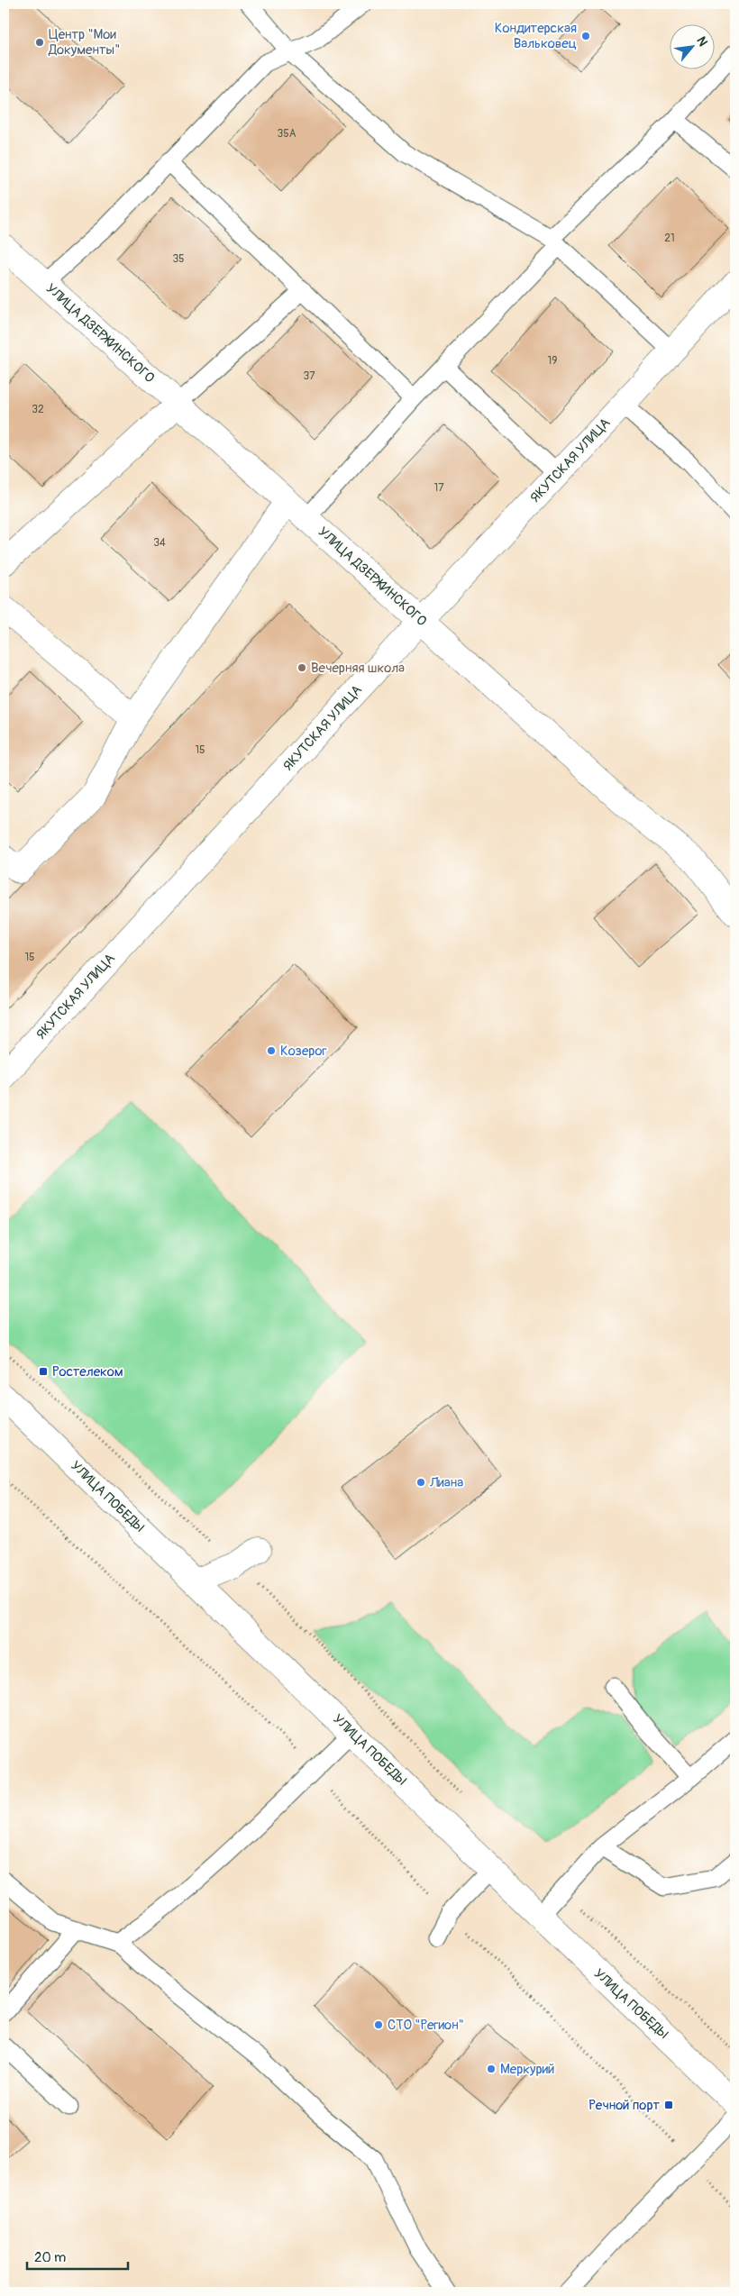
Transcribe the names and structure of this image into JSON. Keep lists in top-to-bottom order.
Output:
{
  "streets": {
    "street": ["УЛИЦА ДЗЕРЖИНСКОГО", "ЯКУТСКАЯ УЛИЦА", "УЛИЦА ПОБЕДЫ"]
  },
  "crossings": [
    ["УЛИЦА ДЗЕРЖИНСКОГО", "ЯКУТСКАЯ УЛИЦА"]
  ],
  "places": {
    "other": [
      "Кондитерская Вальковец",
      "Центр \"Мои Документы\"",
      "Вечерняя школа",
      "Козерог",
      "Лиана",
      "СТО \"Регион\"",
      "Меркурий"
    ],
    "transit": ["Ростелеком", "Речной порт"]
  },
  "house_numbers": [
    "35А",
    "21",
    "35",
    "19",
    "37",
    "32",
    "17",
    "34",
    "15",
    "15"
  ],
  "scale_bar": "20 m",
  "north": "top right"
}
